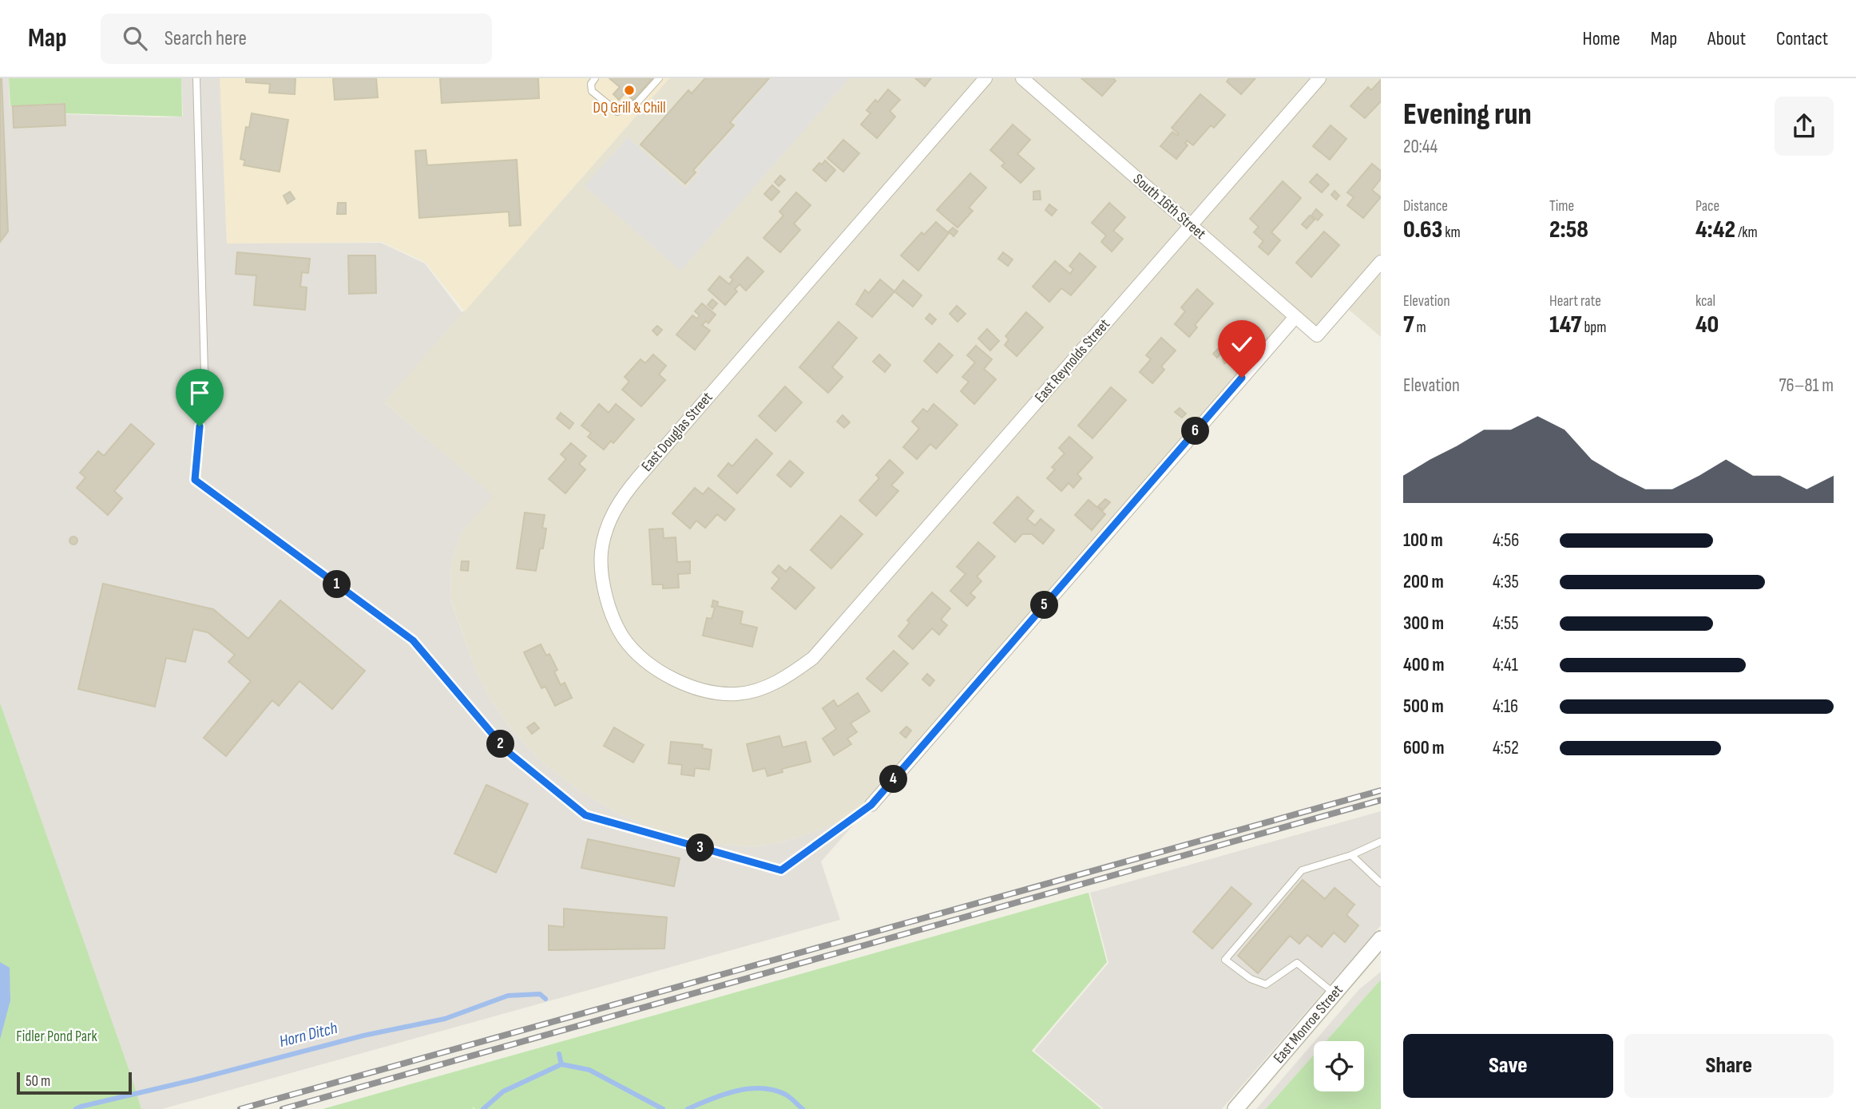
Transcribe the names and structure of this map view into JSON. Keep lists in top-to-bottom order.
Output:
{
  "streets": {
    "street": [
      "South 16th Street",
      "East Reynolds Street",
      "East Douglas Street",
      "East Monroe Street"
    ]
  },
  "crossings": [
    ["South 16th Street", "East Reynolds Street"],
    ["East Reynolds Street", "East Douglas Street"]
  ],
  "water": ["Horn Ditch"],
  "parks": ["Fidler Pond Park"],
  "places": ["DQ Grill & Chill"],
  "scale_bar": "50 m",
  "page": {
    "header": "Map",
    "search": "Search here",
    "nav": [
      "Home",
      "Map",
      "About",
      "Contact"
    ],
    "heading": ["Evening run", "20:44"],
    "stats": [
      ["Distance", "0.63 km"],
      ["Time", "2:58"],
      ["Pace", "4:42 /km"],
      ["Elevation", "7 m"],
      ["Heart rate", "147 bpm"],
      ["kcal", "40"]
    ],
    "chart": ["Elevation", "76–81 m"],
    "pins": [
      "6",
      "1",
      "5",
      "2",
      "4",
      "3"
    ],
    "list": [
      {
        "name": "100 m",
        "note": "4:56"
      },
      {
        "name": "200 m",
        "note": "4:35"
      },
      {
        "name": "300 m",
        "note": "4:55"
      },
      {
        "name": "400 m",
        "note": "4:41"
      },
      {
        "name": "500 m",
        "note": "4:16"
      },
      {
        "name": "600 m",
        "note": "4:52"
      }
    ],
    "buttons": ["Save", "Share"],
    "scale": "50 m"
  }
}
